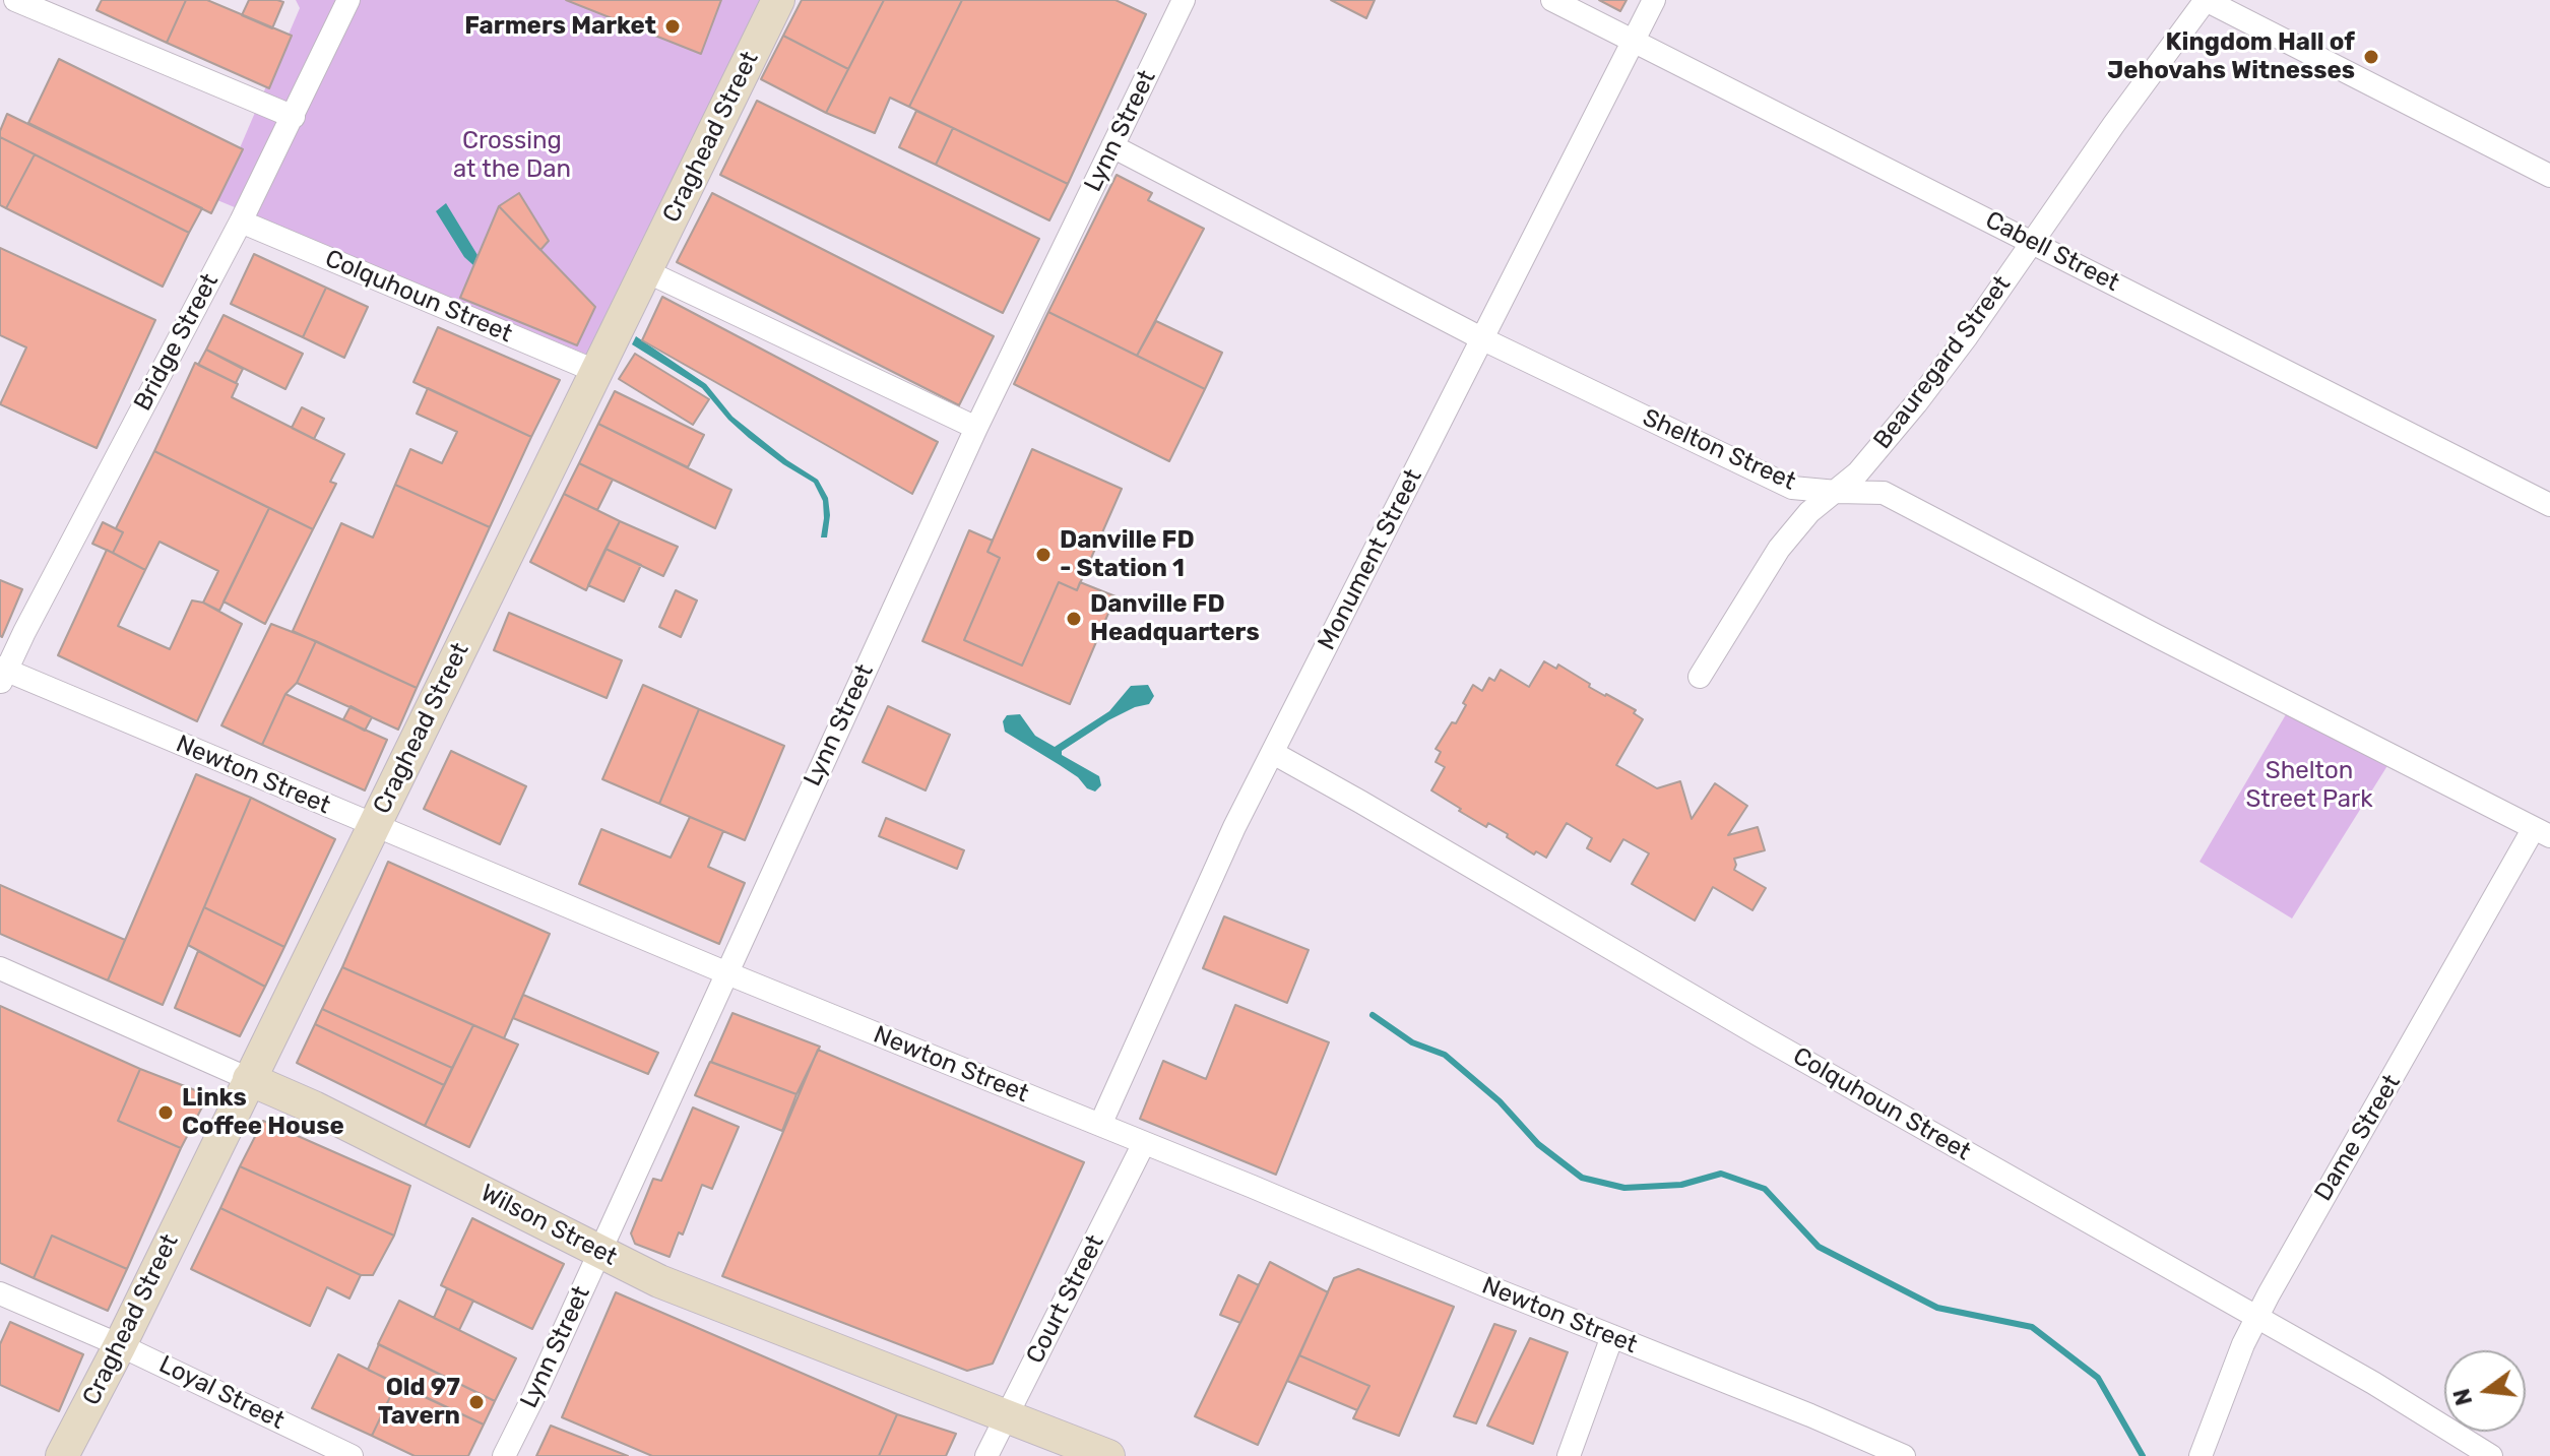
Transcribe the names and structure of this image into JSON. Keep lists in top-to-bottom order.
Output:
{
  "streets": {
    "main road": ["Craghead Street", "Wilson Street"],
    "street": [
      "Lynn Street",
      "Cabell Street",
      "Colquhoun Street",
      "Bridge Street",
      "Beauregard Street",
      "Shelton Street",
      "Monument Street",
      "Newton Street",
      "Dame Street",
      "Court Street",
      "Loyal Street"
    ]
  },
  "crossings": [
    ["Lynn Street", "Shelton Street"],
    ["Lynn Street", "Newton Street"],
    ["Lynn Street", "Wilson Street"],
    ["Craghead Street", "Colquhoun Street"],
    ["Craghead Street", "Newton Street"],
    ["Craghead Street", "Wilson Street"],
    ["Craghead Street", "Loyal Street"],
    ["Cabell Street", "Beauregard Street"],
    ["Cabell Street", "Monument Street"],
    ["Colquhoun Street", "Bridge Street"],
    ["Colquhoun Street", "Monument Street"],
    ["Colquhoun Street", "Dame Street"],
    ["Bridge Street", "Newton Street"],
    ["Beauregard Street", "Shelton Street"],
    ["Shelton Street", "Monument Street"],
    ["Shelton Street", "Dame Street"],
    ["Monument Street", "Newton Street"],
    ["Newton Street", "Court Street"],
    ["Wilson Street", "Court Street"]
  ],
  "parks": ["Crossing at the Dan", "Shelton Street Park"],
  "places": [
    "Farmers Market",
    "Kingdom Hall of Jehovahs Witnesses",
    "Danville FD - Station 1",
    "Danville FD Headquarters",
    "Links Coffee House",
    "Old 97 Tavern"
  ],
  "north": "left"
}
